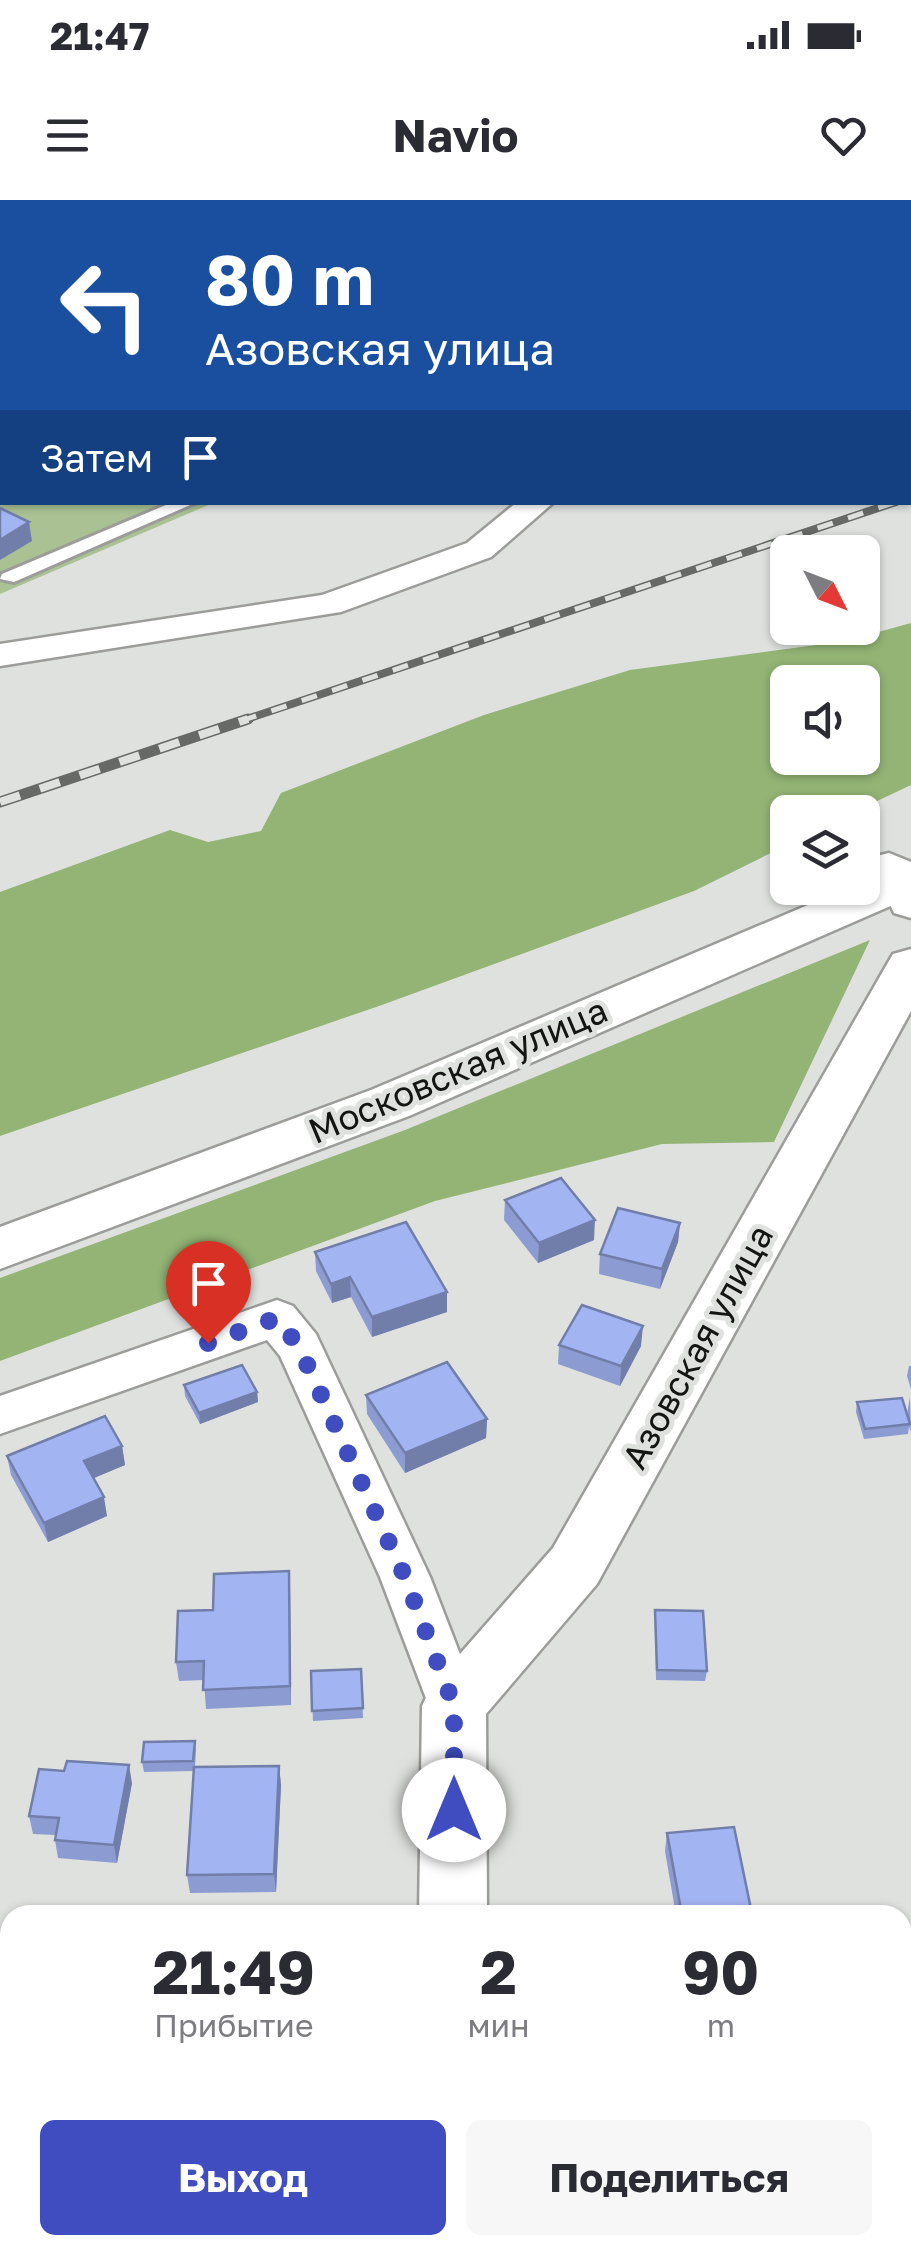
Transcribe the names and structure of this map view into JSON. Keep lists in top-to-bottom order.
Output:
{
  "streets": {
    "main road": ["Московская улица", "Азовская улица"]
  },
  "north": "bottom right",
  "page": {
    "status": "21:47",
    "header": "Navio",
    "turn": ["80 m", "Азовская улица"],
    "then": "Затем",
    "eta": [
      "21:49",
      "Прибытие",
      "2",
      "мин",
      "90",
      "m"
    ],
    "buttons": ["Выход", "Поделиться"]
  }
}
